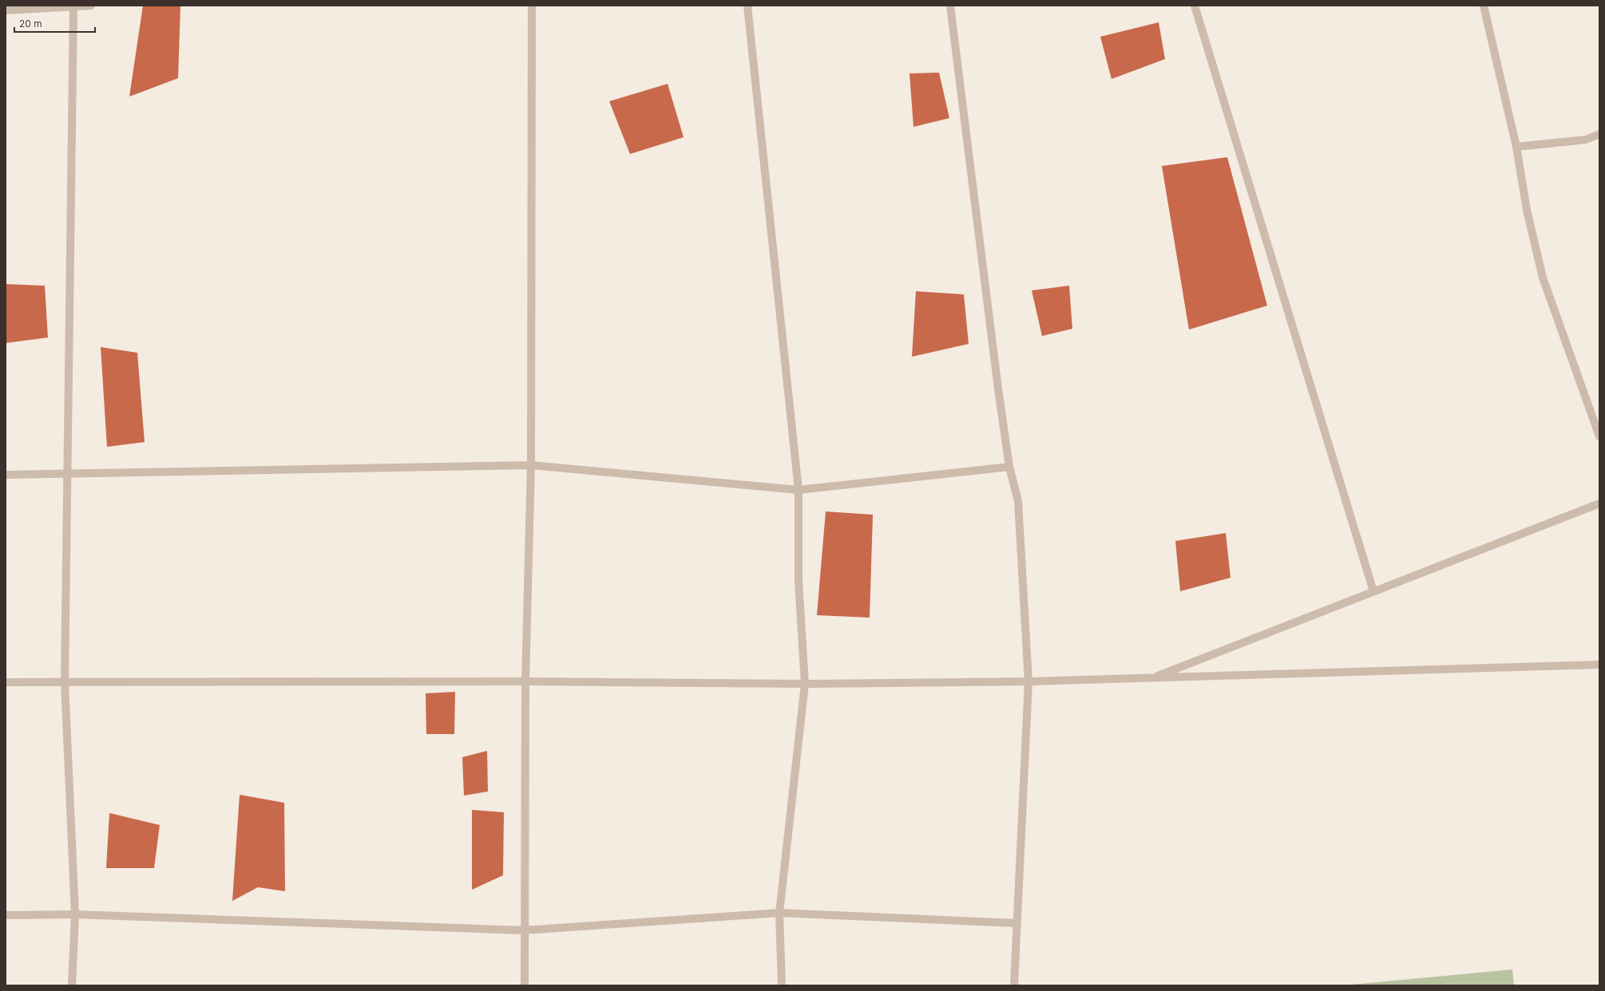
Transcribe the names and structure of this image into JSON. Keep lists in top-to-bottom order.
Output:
{
  "scale_bar": "20 m"
}
